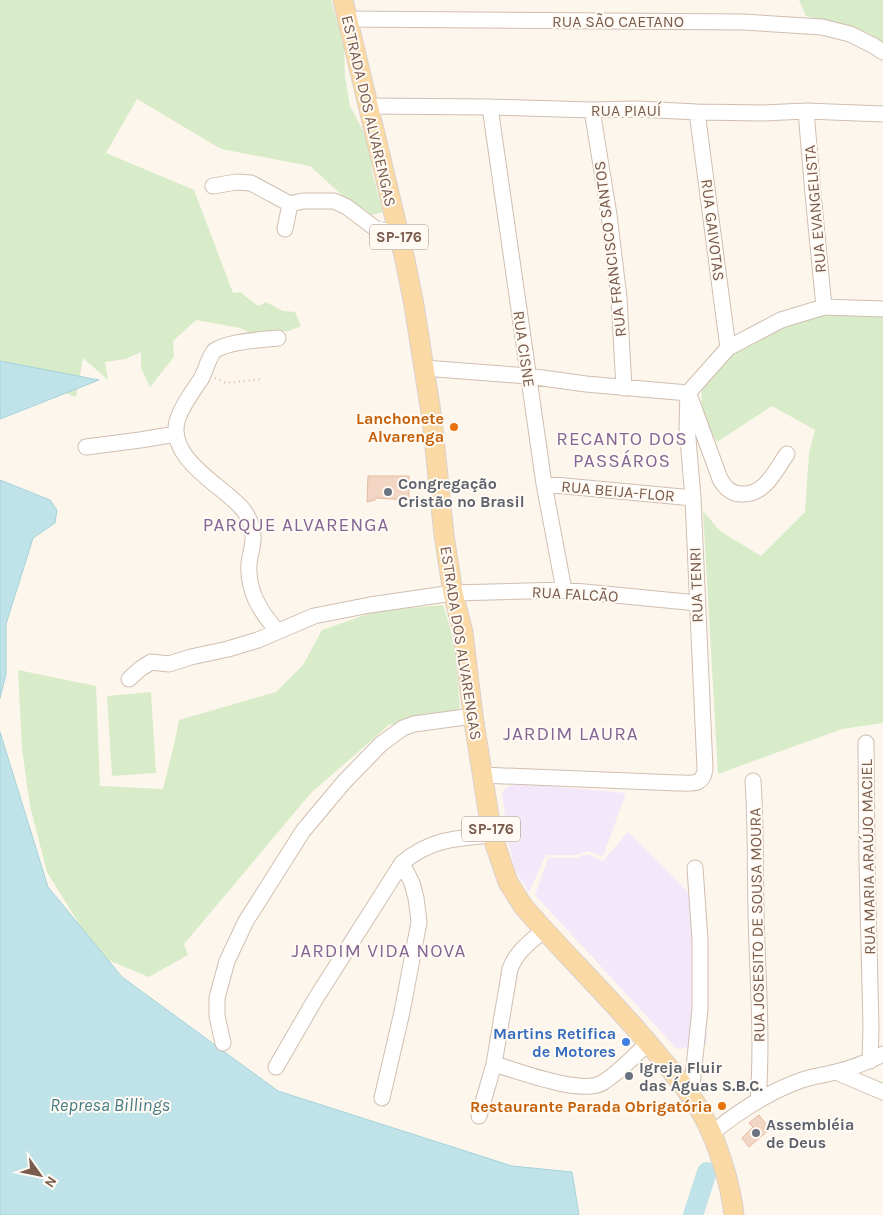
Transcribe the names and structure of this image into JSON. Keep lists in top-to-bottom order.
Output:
{
  "streets": {
    "main road": ["ESTRADA DOS ALVARENGAS", "SP-176"],
    "street": [
      "RUA SÃO CAETANO",
      "RUA PIAUÍ",
      "RUA EVANGELISTA",
      "RUA GAIVOTAS",
      "RUA FRANCISCO SANTOS",
      "RUA CISNE",
      "RUA BEIJA-FLOR",
      "RUA TENRI",
      "RUA FALCÃO",
      "RUA MARIA ARAÚJO MACIEL",
      "RUA JOSESITO DE SOUSA MOURA"
    ]
  },
  "crossings": [
    ["RUA SÃO CAETANO", "ESTRADA DOS ALVARENGAS"],
    ["RUA PIAUÍ", "ESTRADA DOS ALVARENGAS"],
    ["RUA PIAUÍ", "RUA EVANGELISTA"],
    ["RUA PIAUÍ", "RUA GAIVOTAS"],
    ["RUA PIAUÍ", "RUA FRANCISCO SANTOS"],
    ["RUA PIAUÍ", "RUA CISNE"],
    ["ESTRADA DOS ALVARENGAS", "RUA TENRI"],
    ["ESTRADA DOS ALVARENGAS", "RUA FALCÃO"],
    ["RUA CISNE", "RUA BEIJA-FLOR"],
    ["RUA CISNE", "RUA FALCÃO"],
    ["RUA BEIJA-FLOR", "RUA TENRI"],
    ["RUA TENRI", "RUA FALCÃO"]
  ],
  "districts": [
    "RECANTO DOS PASSÁROS",
    "PARQUE ALVARENGA",
    "JARDIM LAURA",
    "JARDIM VIDA NOVA"
  ],
  "water": ["Represa Billings"],
  "places": [
    "Lanchonete Alvarenga",
    "Congregação Cristão no Brasil",
    "Martins Retifica de Motores",
    "Igreja Fluir das Águas S.B.C.",
    "Restaurante Parada Obrigatória",
    "Assembléia de Deus"
  ],
  "north": "bottom right"
}
